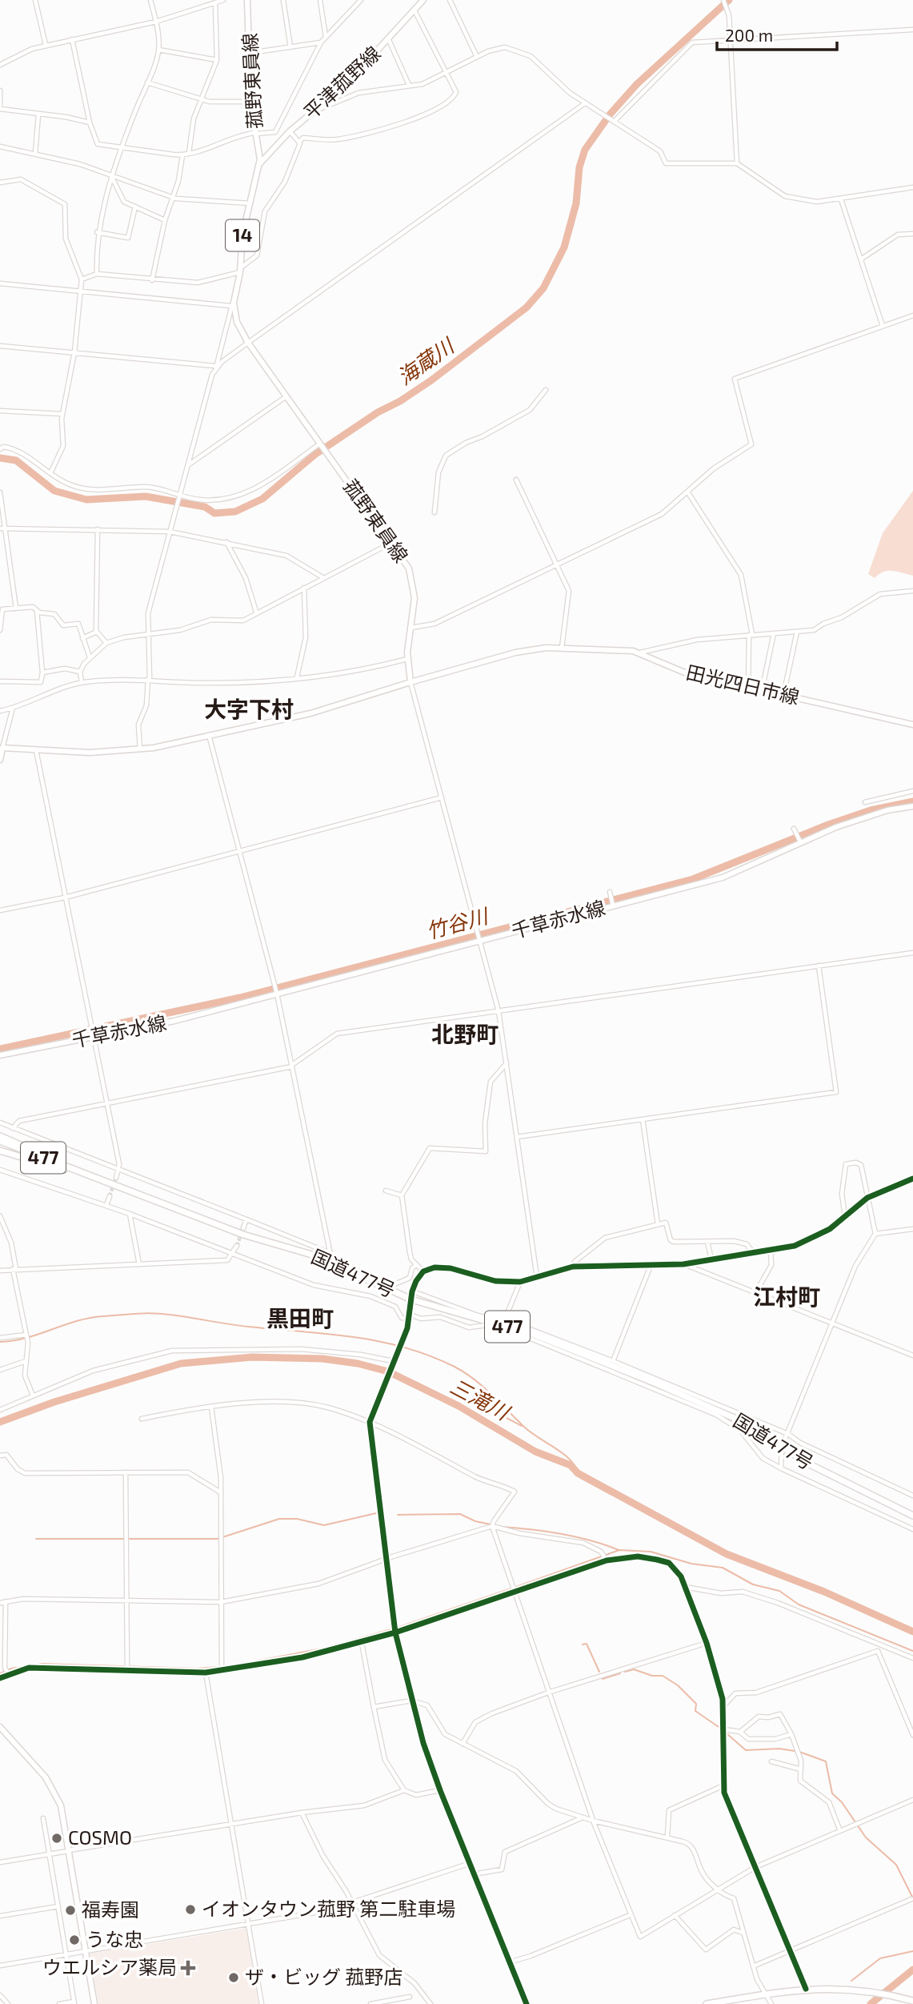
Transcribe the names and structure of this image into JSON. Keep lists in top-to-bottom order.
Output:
{
  "streets": {
    "highway": ["477", "国道477号"],
    "main road": [
      "菰野東員線",
      "平津菰野線",
      "14",
      "田光四日市線",
      "千草赤水線"
    ]
  },
  "crossings": [
    ["菰野東員線", "平津菰野線"],
    ["菰野東員線", "田光四日市線"],
    ["477", "国道477号"]
  ],
  "districts": [
    "大字下村",
    "北野町",
    "江村町",
    "黒田町"
  ],
  "water": ["海蔵川", "竹谷川", "三滝川"],
  "places": {
    "other": [
      "COSMO",
      "イオンタウン菰野 第二駐車場",
      "福寿園",
      "うな忠",
      "ザ・ビッグ 菰野店"
    ],
    "health": ["ウエルシア薬局"]
  },
  "scale_bar": "200 m"
}
